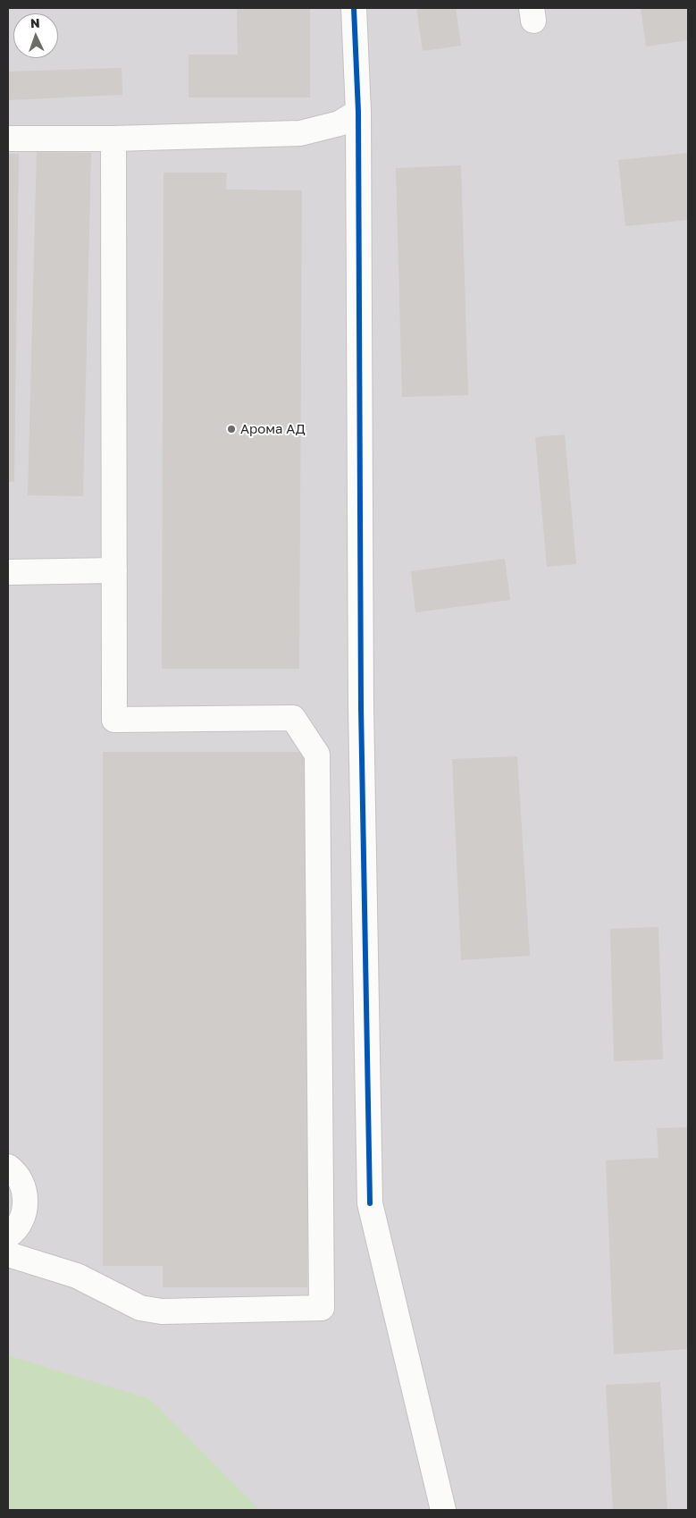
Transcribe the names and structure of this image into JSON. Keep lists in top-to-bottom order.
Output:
{
  "places": ["Арома АД"],
  "north": "top"
}
